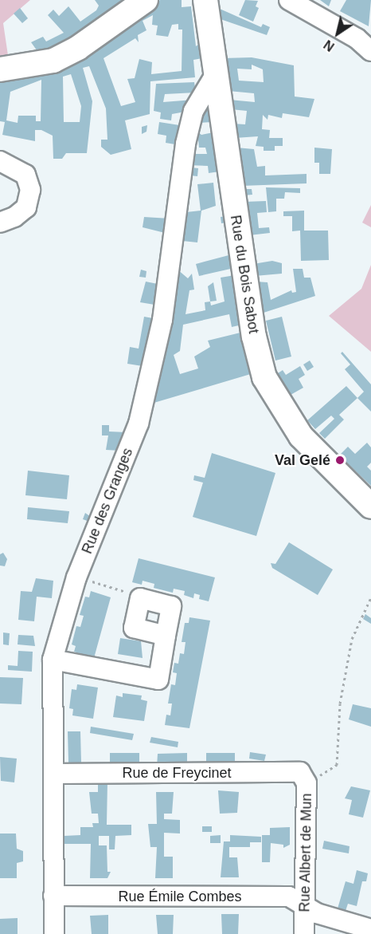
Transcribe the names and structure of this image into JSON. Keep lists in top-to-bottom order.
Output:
{
  "streets": {
    "main road": ["Rue du Bois Sabot"],
    "street": [
      "Rue des Granges",
      "Rue de Freycinet",
      "Rue Albert de Mun",
      "Rue Émile Combes"
    ]
  },
  "crossings": [
    ["Rue du Bois Sabot", "Rue des Granges"],
    ["Rue des Granges", "Rue de Freycinet"],
    ["Rue des Granges", "Rue Émile Combes"],
    ["Rue de Freycinet", "Rue Albert de Mun"],
    ["Rue Albert de Mun", "Rue Émile Combes"]
  ],
  "places": ["Val Gelé"],
  "north": "bottom left"
}
